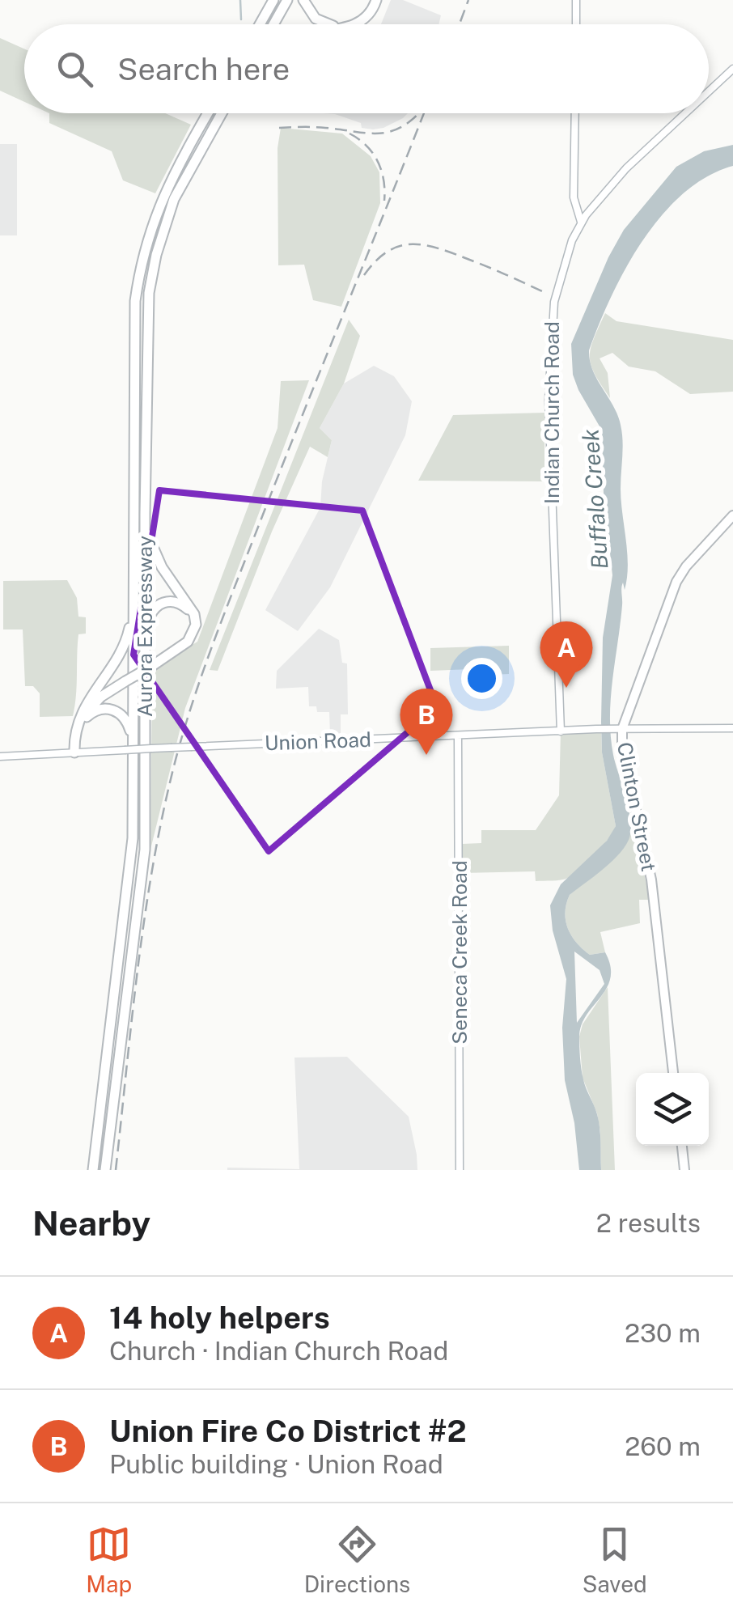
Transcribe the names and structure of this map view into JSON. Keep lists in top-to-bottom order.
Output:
{
  "streets": {
    "highway": ["Aurora Expressway"],
    "main road": ["Clinton Street"],
    "street": ["Indian Church Road", "Union Road", "Seneca Creek Road"]
  },
  "crossings": [
    ["Indian Church Road", "Union Road"],
    ["Union Road", "Clinton Street"],
    ["Union Road", "Seneca Creek Road"]
  ],
  "water": ["Buffalo Creek"],
  "page": {
    "search": "Search here",
    "pins": ["A", "B"],
    "heading": ["Nearby", "2 results"],
    "list": [
      {
        "mark": "A",
        "name": "14 holy helpers",
        "note": "Church · Indian Church Road",
        "value": "230 m"
      },
      {
        "mark": "B",
        "name": "Union Fire Co District #2",
        "note": "Public building · Union Road",
        "value": "260 m"
      }
    ],
    "nav": ["Map", "Directions", "Saved"]
  }
}
